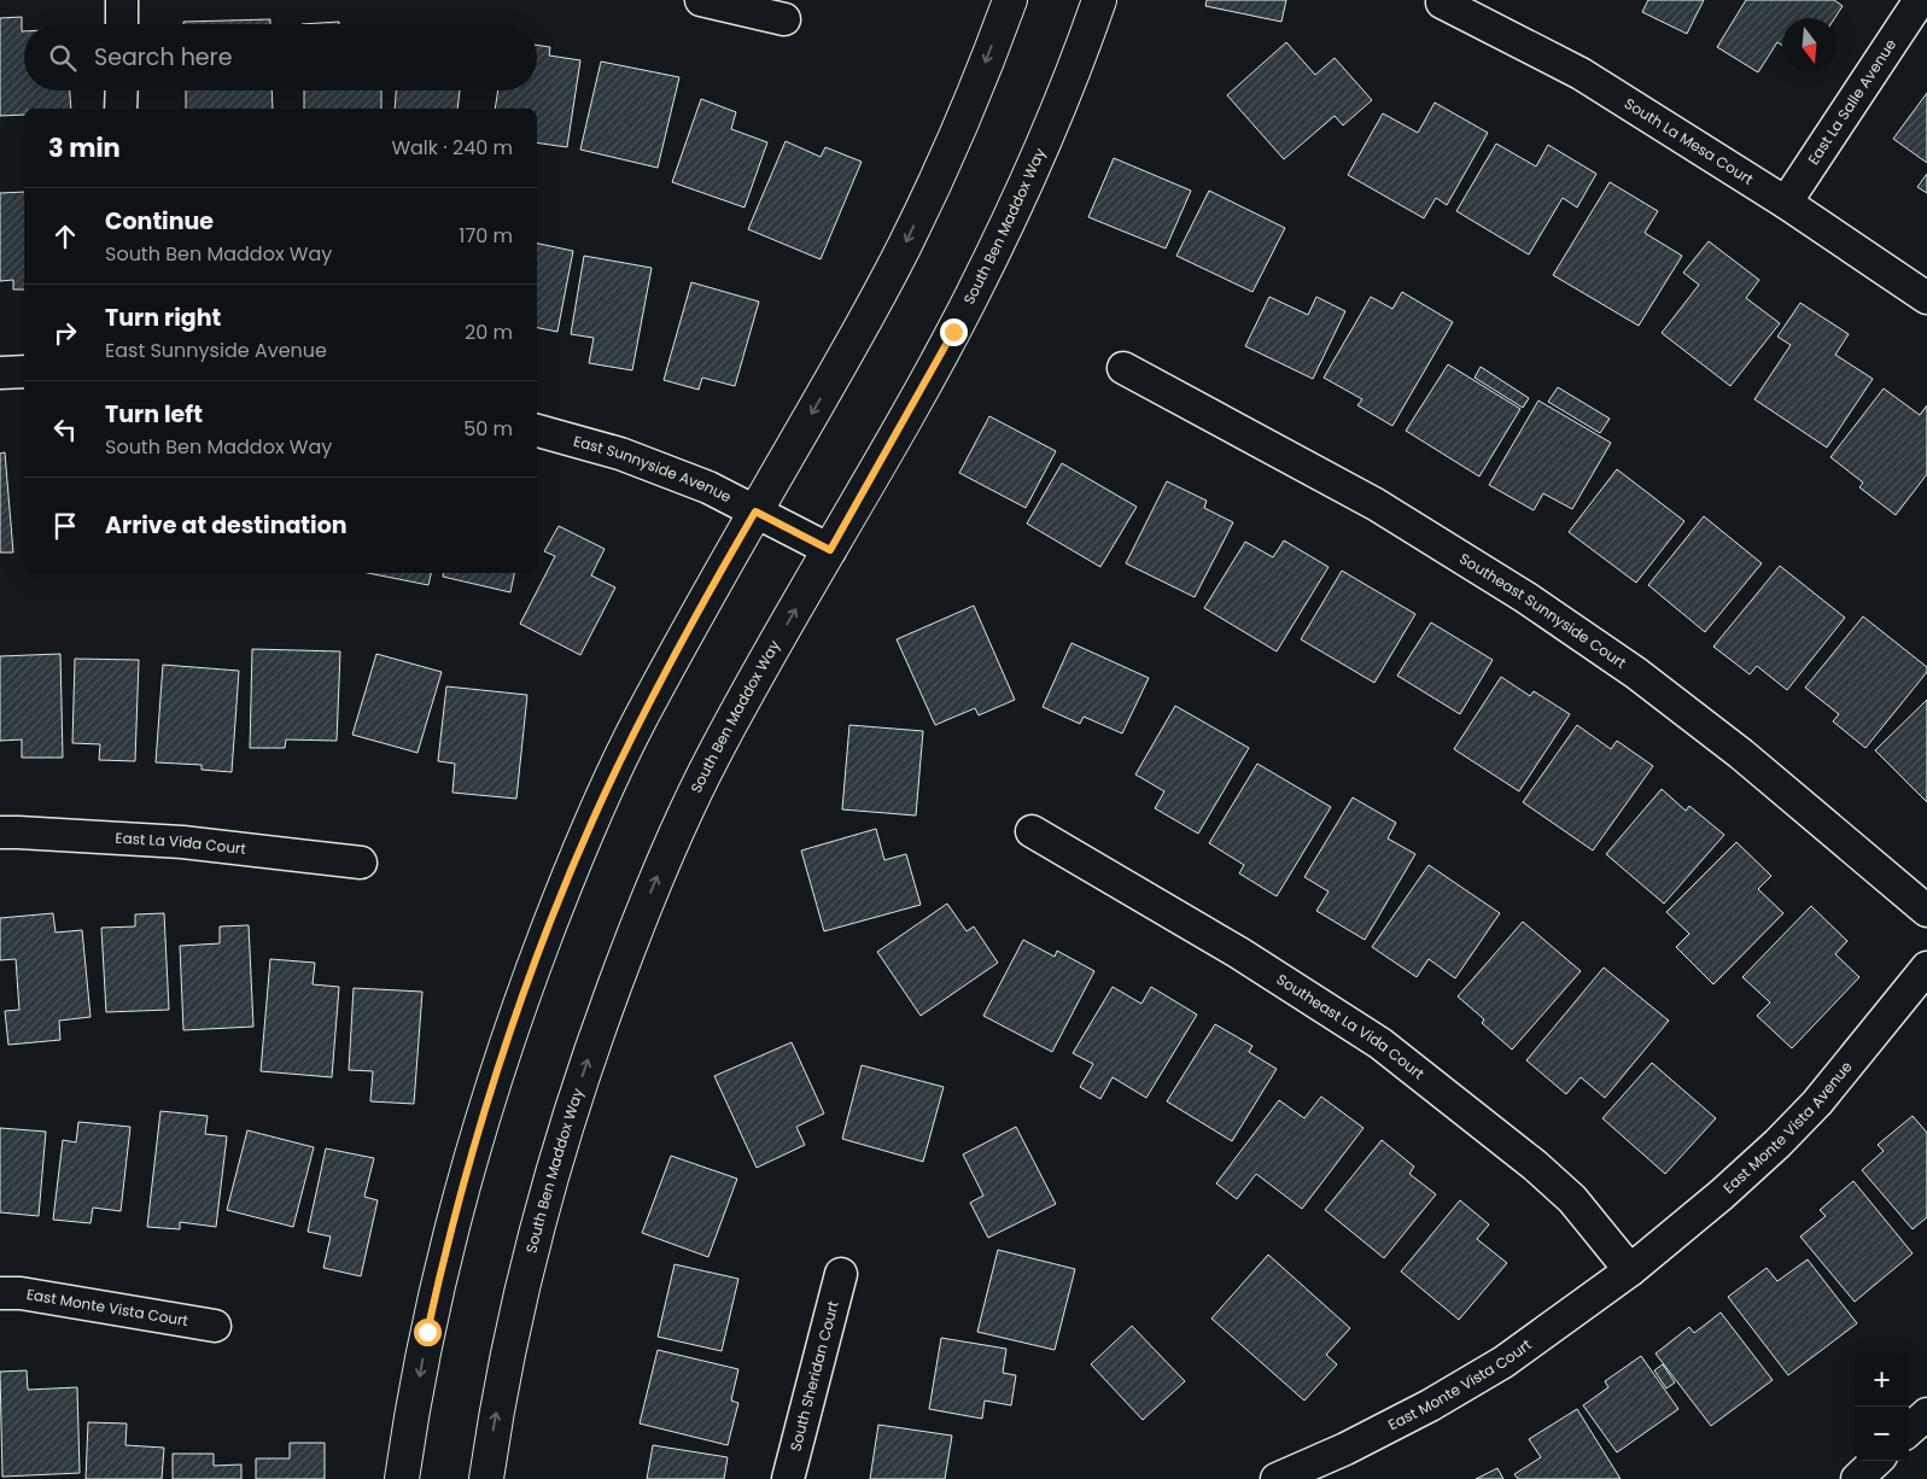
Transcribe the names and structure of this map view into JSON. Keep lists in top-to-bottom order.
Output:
{
  "streets": {
    "main road": ["South Ben Maddox Way"],
    "street": [
      "East La Salle Avenue",
      "South La Mesa Court",
      "East Sunnyside Avenue",
      "Southeast Sunnyside Court",
      "East La Vida Court",
      "Southeast La Vida Court",
      "East Monte Vista Avenue",
      "East Monte Vista Court",
      "South Sheridan Court"
    ]
  },
  "crossings": [
    ["East La Salle Avenue", "South La Mesa Court"],
    ["South Ben Maddox Way", "East Sunnyside Avenue"],
    ["Southeast La Vida Court", "East Monte Vista Avenue"],
    ["Southeast La Vida Court", "East Monte Vista Court"],
    ["East Monte Vista Avenue", "East Monte Vista Court"]
  ],
  "north": "bottom",
  "page": {
    "search": "Search here",
    "heading": ["3 min", "Walk · 240 m"],
    "list": [
      ["Continue", "South Ben Maddox Way", "170 m"],
      ["Turn right", "East Sunnyside Avenue", "20 m"],
      ["Turn left", "South Ben Maddox Way", "50 m"],
      "Arrive at destination"
    ],
    "map_buttons": ["+", "−"]
  }
}
